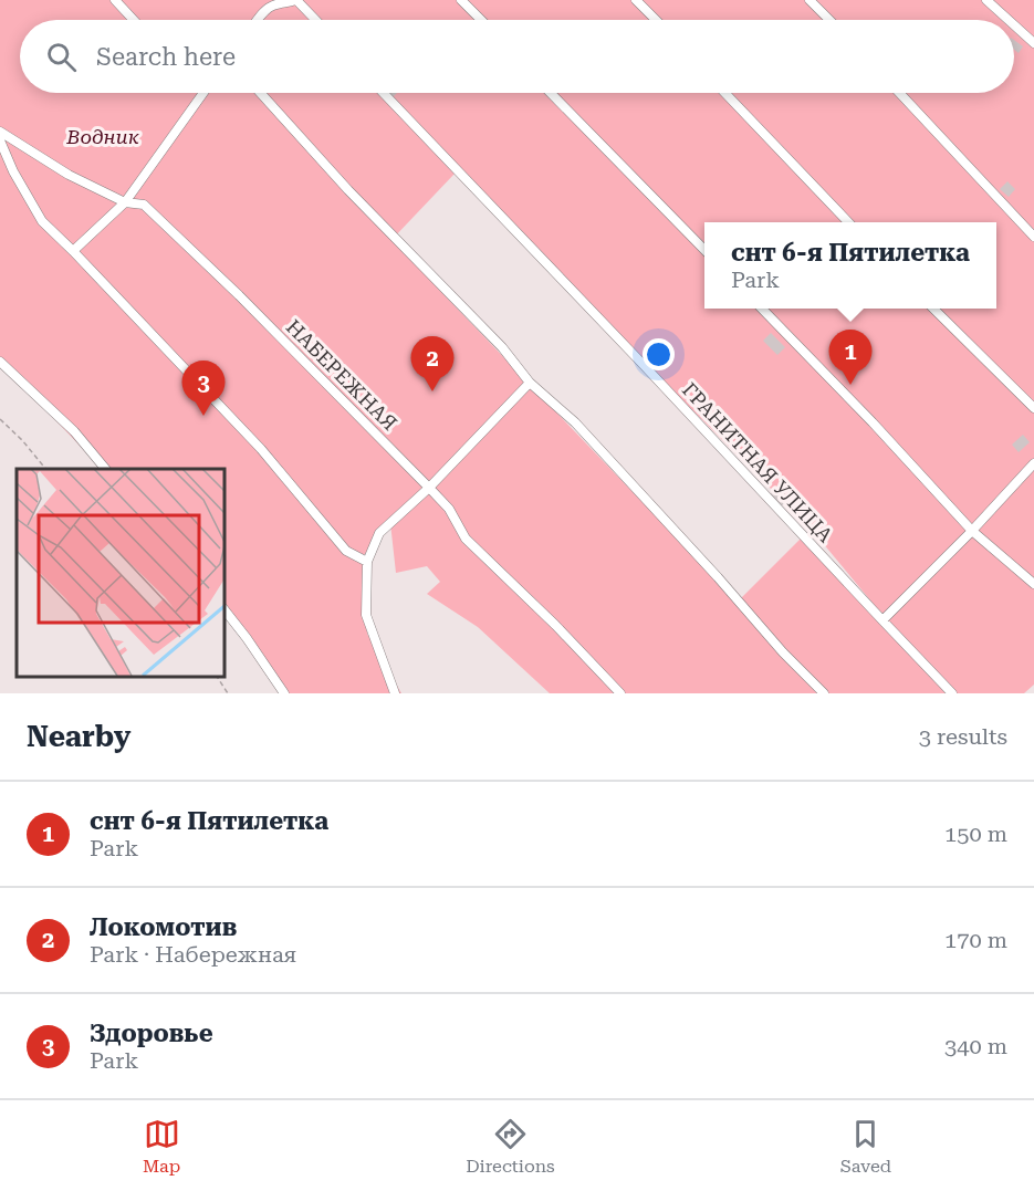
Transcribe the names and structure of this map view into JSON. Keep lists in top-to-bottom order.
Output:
{
  "streets": {
    "street": ["НАБЕРЕЖНАЯ", "ГРАНИТНАЯ УЛИЦА"]
  },
  "parks": ["Водник"],
  "page": {
    "search": "Search here",
    "popup": ["снт 6-я Пятилетка", "Park"],
    "pins": ["1", "2", "3"],
    "heading": ["Nearby", "3 results"],
    "list": [
      {
        "mark": "1",
        "name": "снт 6-я Пятилетка",
        "note": "Park",
        "value": "150 m"
      },
      {
        "mark": "2",
        "name": "Локомотив",
        "note": "Park · Набережная",
        "value": "170 m"
      },
      {
        "mark": "3",
        "name": "Здоровье",
        "note": "Park",
        "value": "340 m"
      }
    ],
    "nav": ["Map", "Directions", "Saved"]
  }
}
